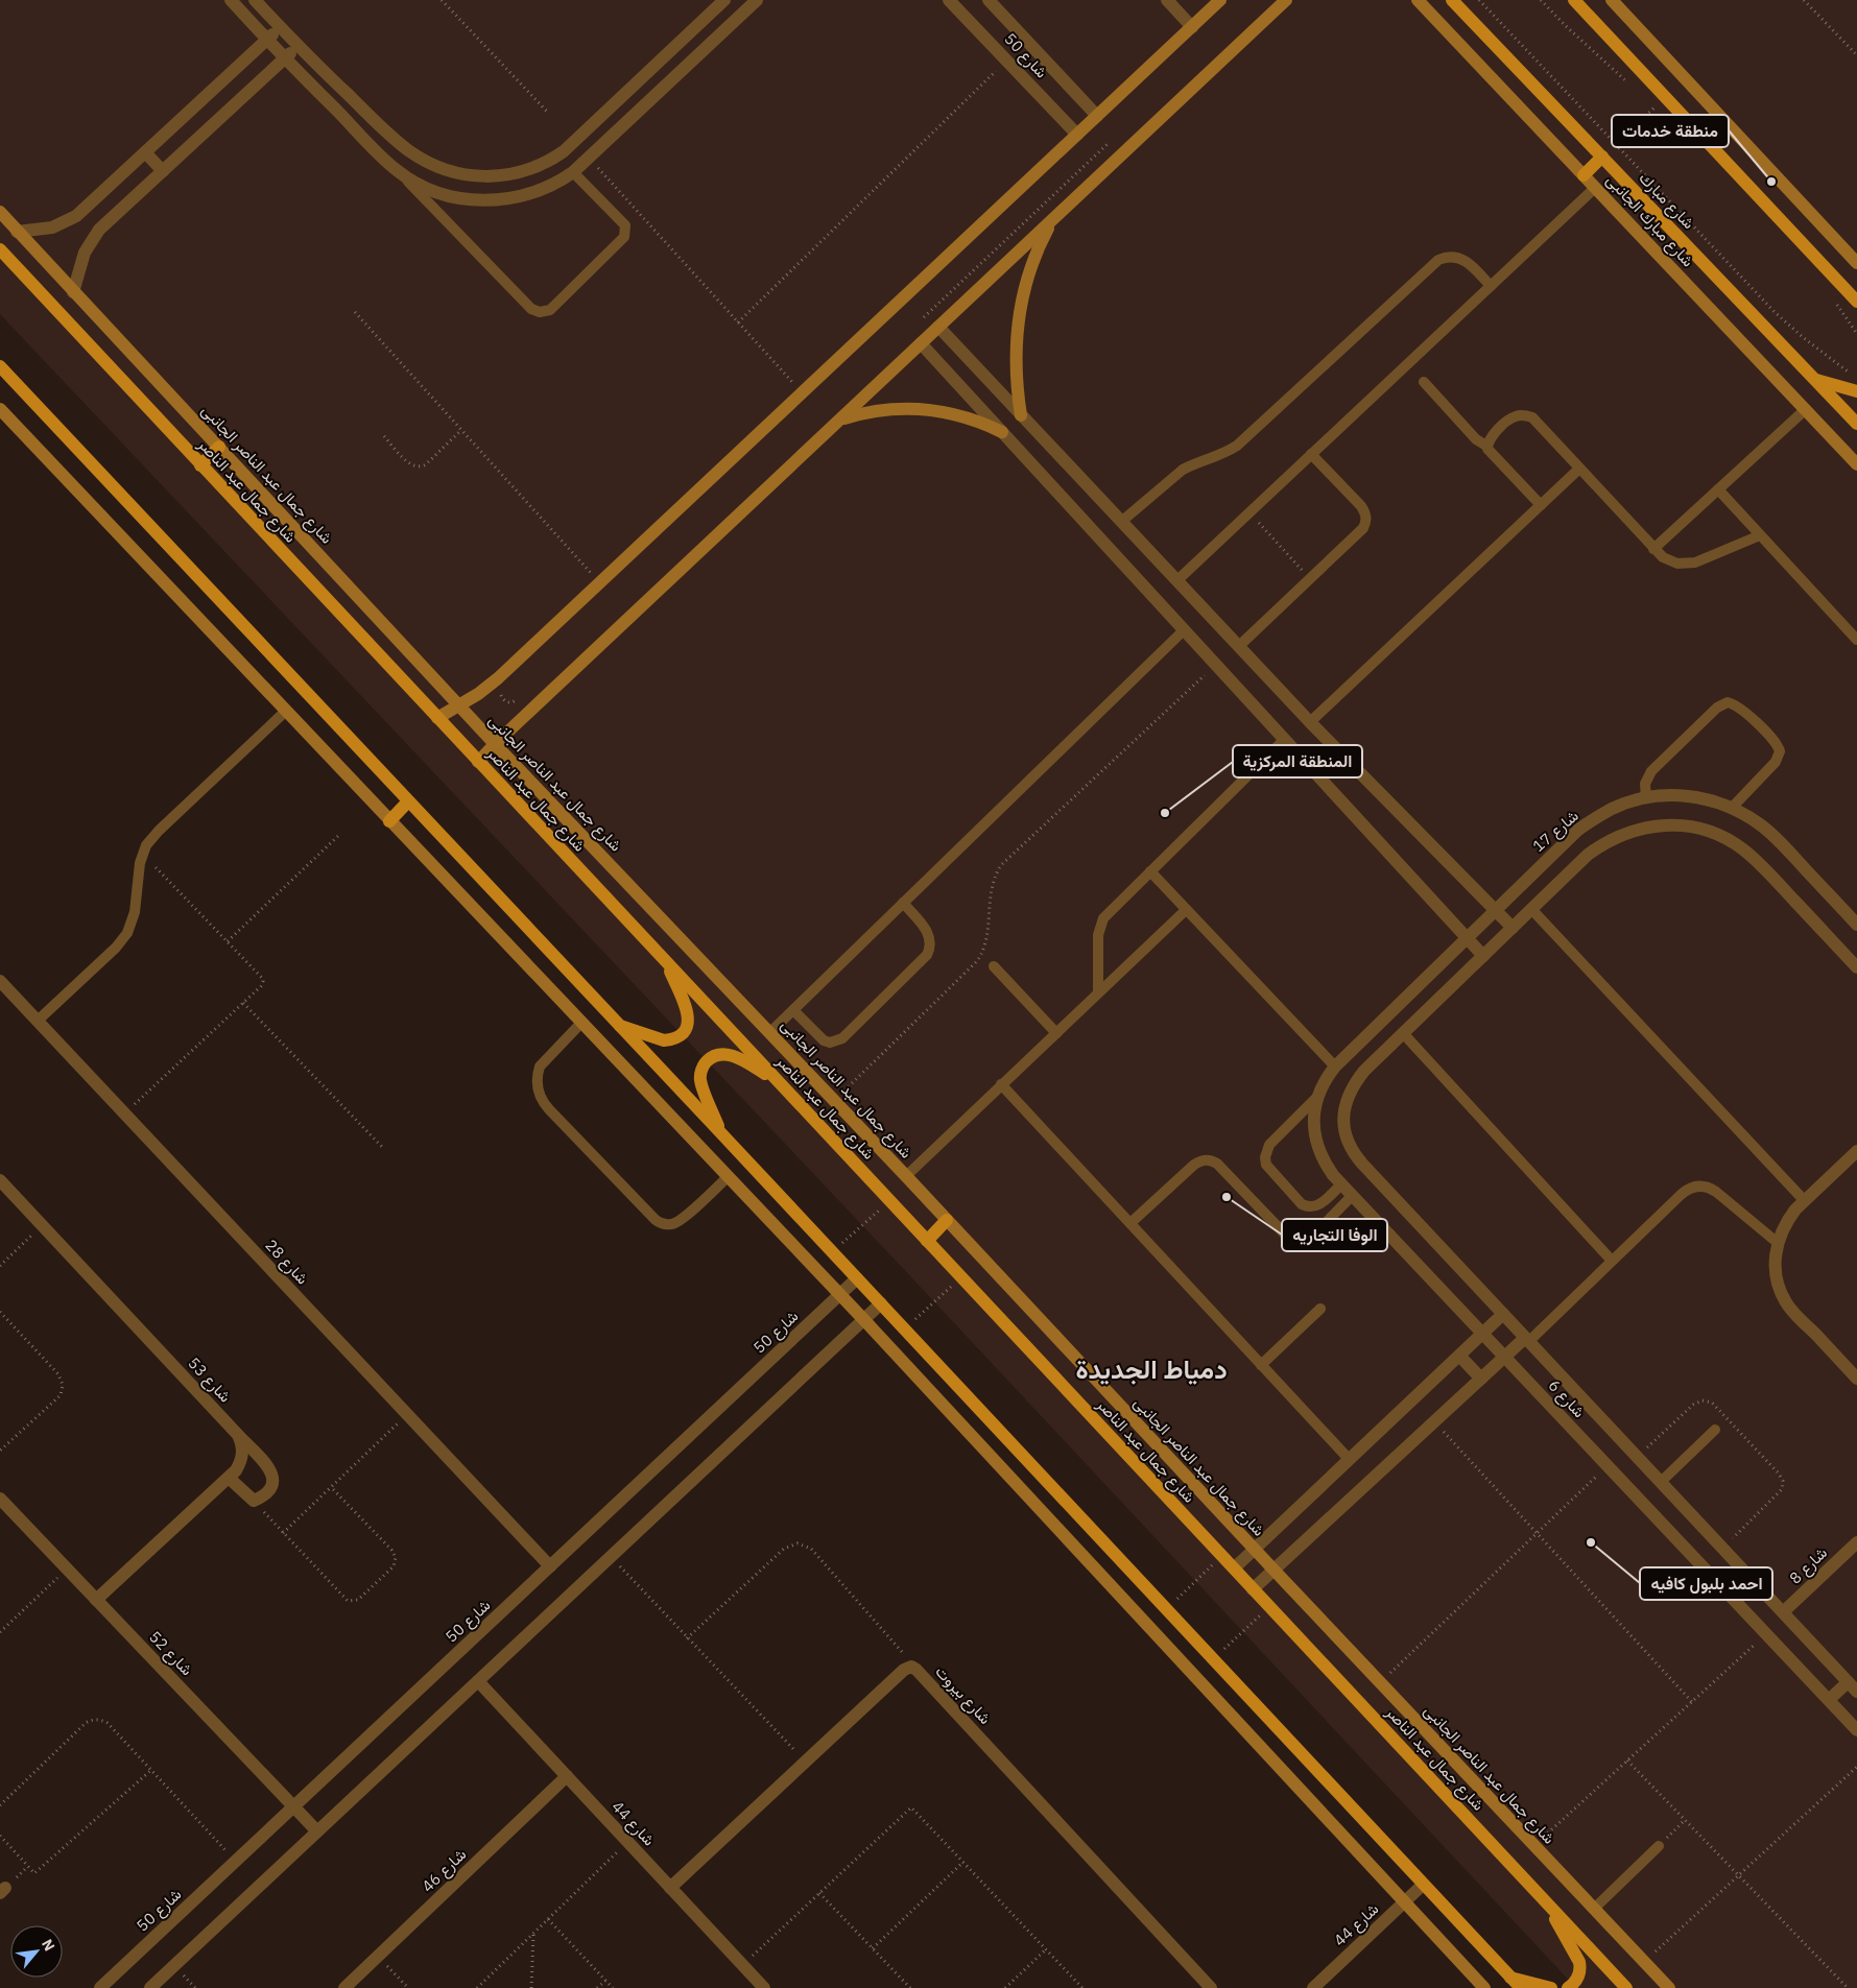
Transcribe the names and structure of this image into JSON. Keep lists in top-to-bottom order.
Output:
{
  "streets": {
    "main road": [
      "شارع مبارك",
      "شارع مبارك الجانبى",
      "شارع جمال عبد الناصر الجانبى",
      "شارع جمال عبد الناصر"
    ],
    "street": [
      "شارع 50",
      "شارع 17",
      "شارع 28",
      "شارع 53",
      "شارع 6",
      "شارع 8",
      "شارع 52",
      "شارع بيروت",
      "شارع 44",
      "شارع 46"
    ]
  },
  "crossings": [
    ["شارع 50", "شارع 28"],
    ["شارع 50", "شارع 52"],
    ["شارع 17", "شارع 6"],
    ["شارع 6", "شارع 8"],
    ["شارع بيروت", "شارع 44"],
    ["شارع 44", "شارع 46"]
  ],
  "districts": ["دمياط الجديدة"],
  "places": [
    "منطقة خدمات",
    "المنطقة المركزية",
    "الوفا التجاريه",
    "احمد بلبول كافيه"
  ],
  "north": "top right"
}
